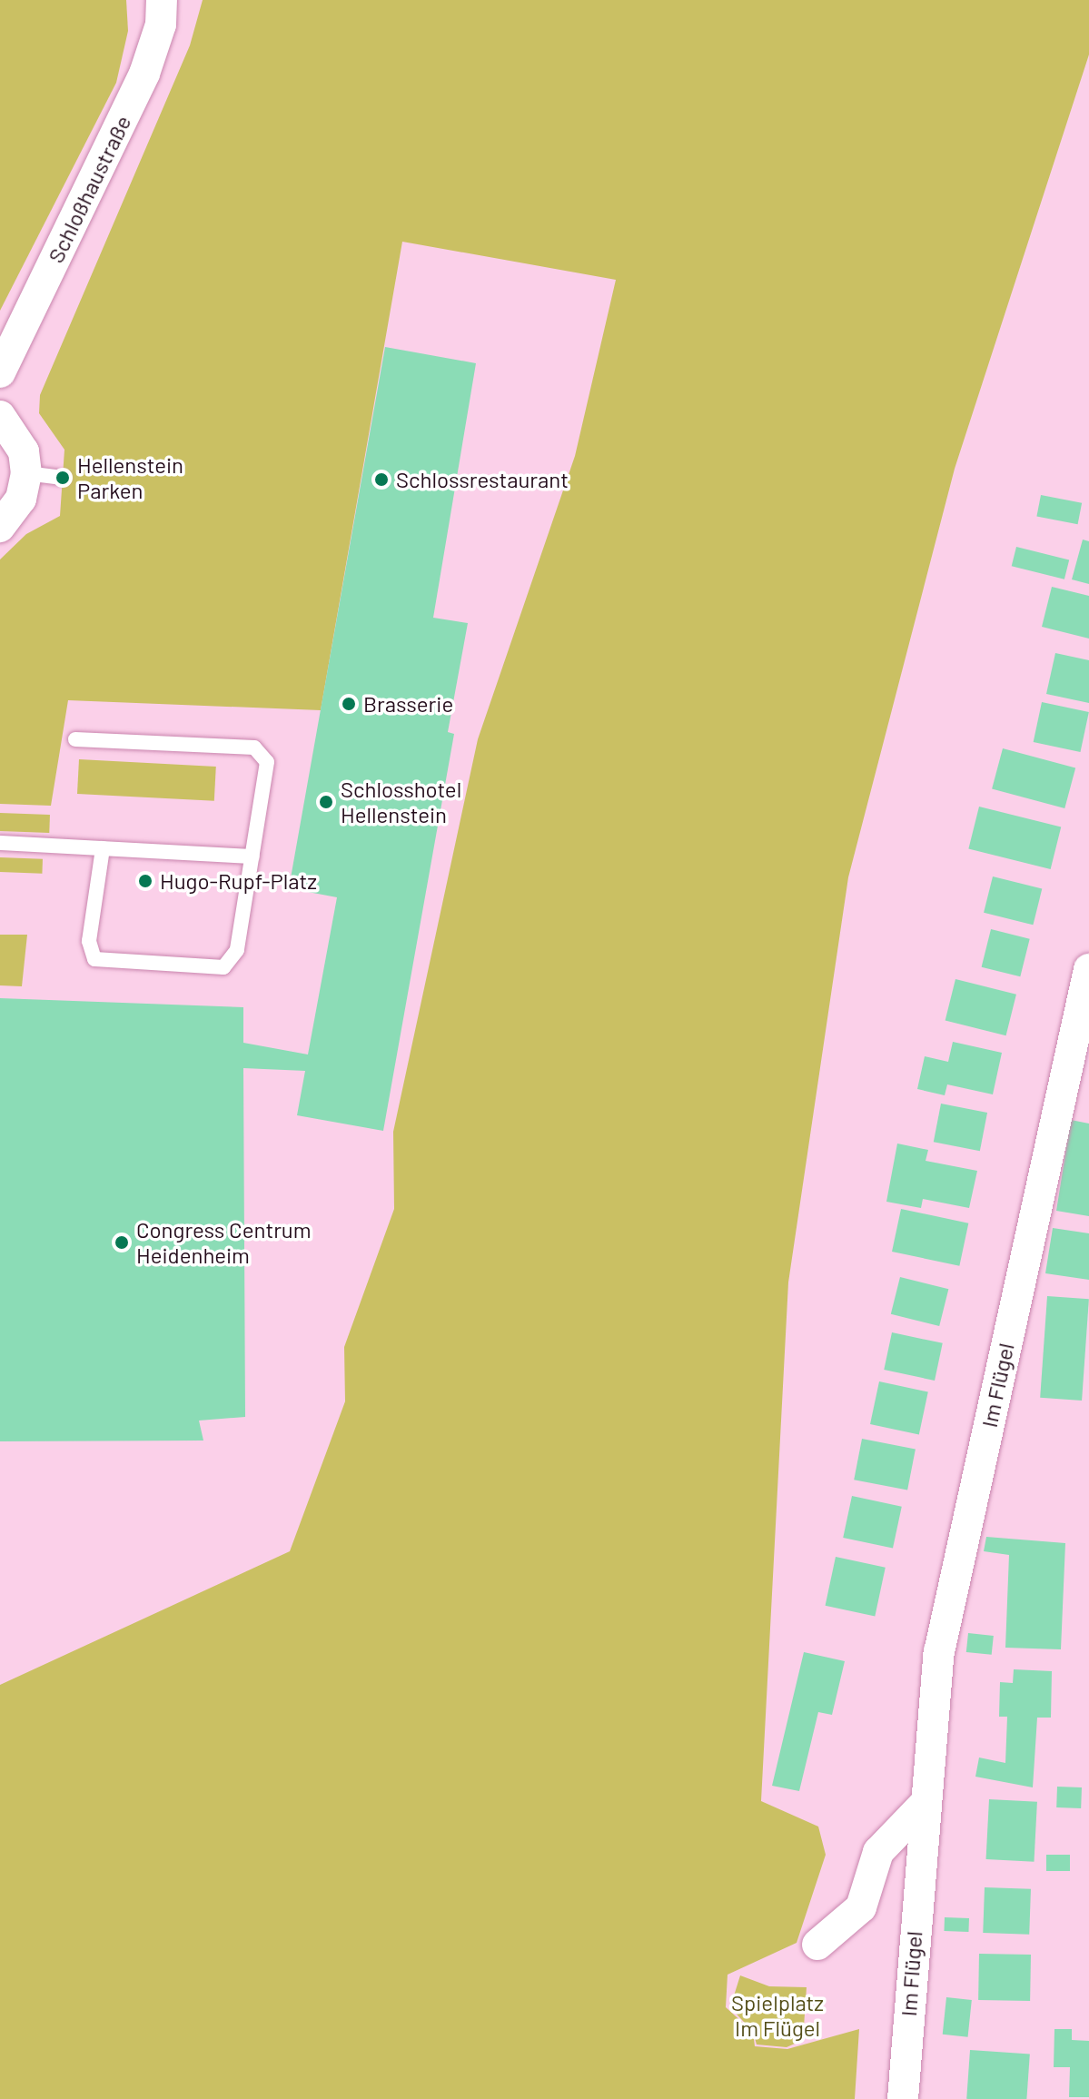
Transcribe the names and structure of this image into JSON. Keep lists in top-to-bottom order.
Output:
{
  "streets": {
    "street": ["Schloßhaustraße", "Im Flügel"]
  },
  "parks": ["Spielplatz Im Flügel"],
  "places": [
    "Hellenstein Parken",
    "Schlossrestaurant",
    "Brasserie",
    "Schlosshotel Hellenstein",
    "Hugo-Rupf-Platz",
    "Congress Centrum Heidenheim"
  ]
}
